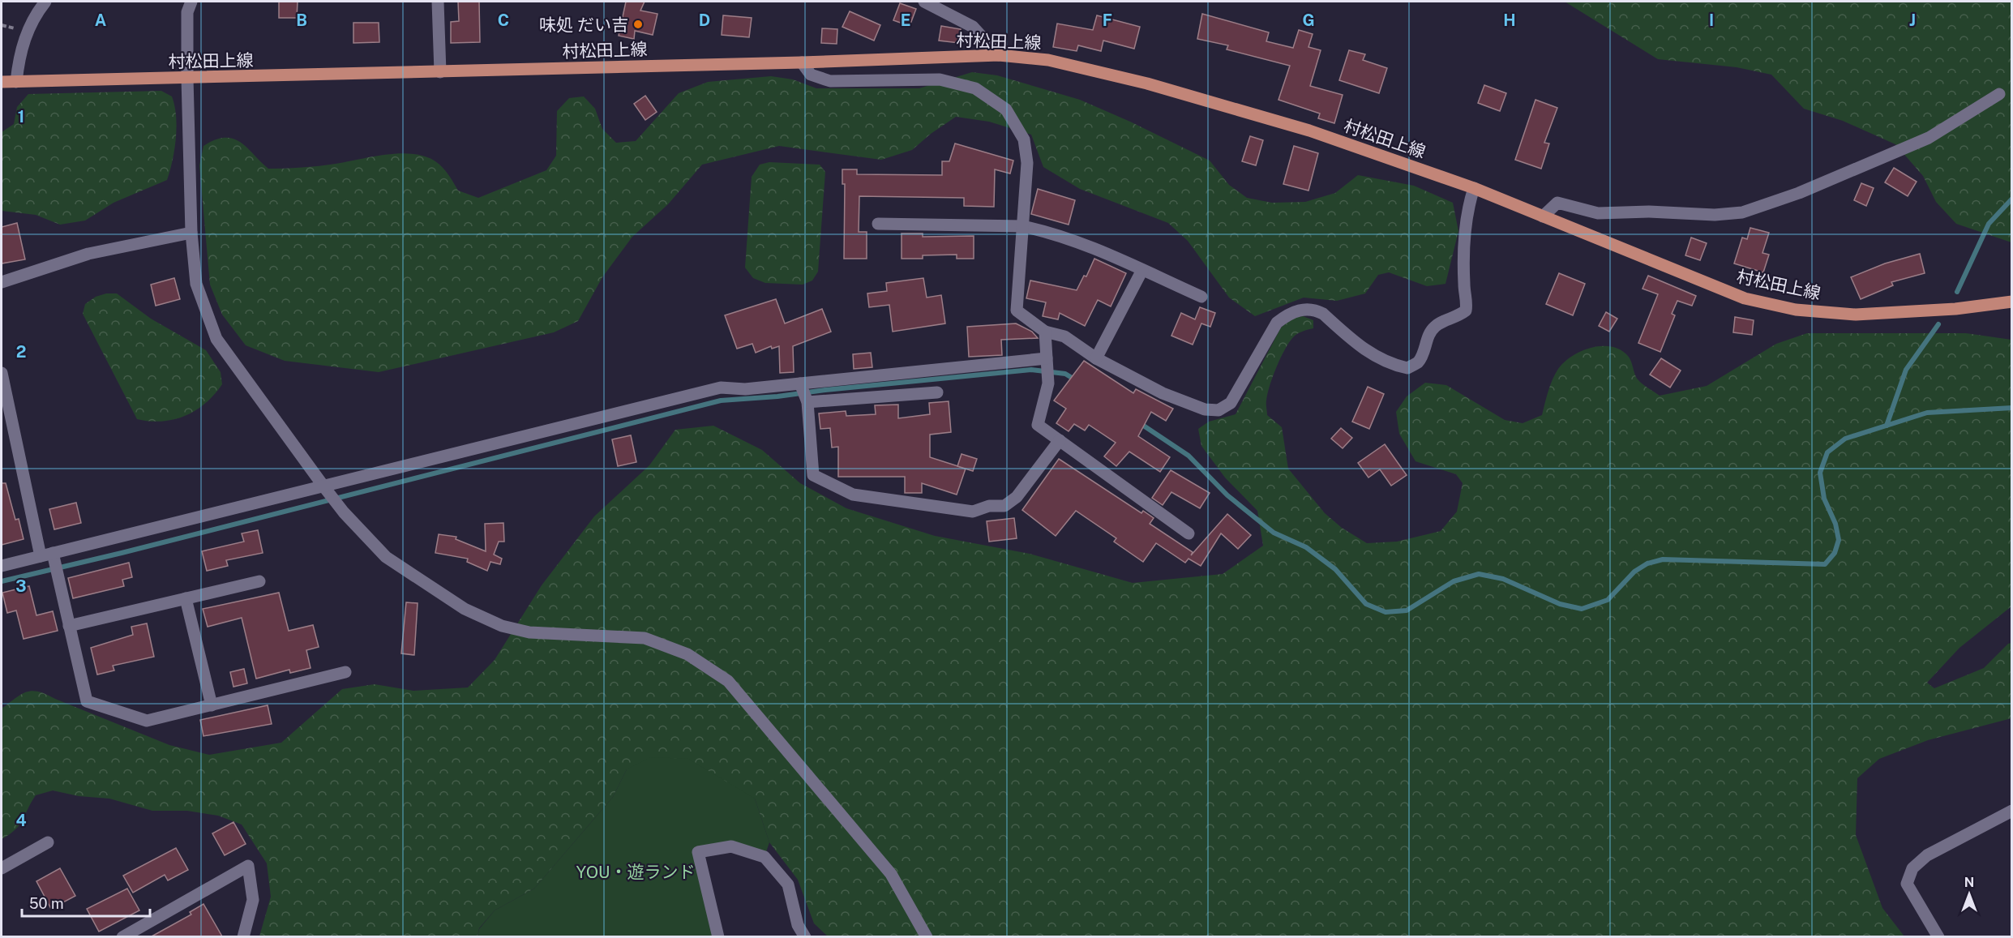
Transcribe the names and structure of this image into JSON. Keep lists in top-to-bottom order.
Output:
{
  "streets": {
    "main road": ["村松田上線"]
  },
  "parks": ["YOU・遊ランド"],
  "places": ["味処 だい吉"],
  "scale_bar": "50 m",
  "north": "top",
  "grid": {
    "columns": [
      "A",
      "B",
      "C",
      "D",
      "E",
      "F",
      "G",
      "H",
      "I",
      "J"
    ],
    "rows": [
      "1",
      "2",
      "3",
      "4"
    ]
  }
}
